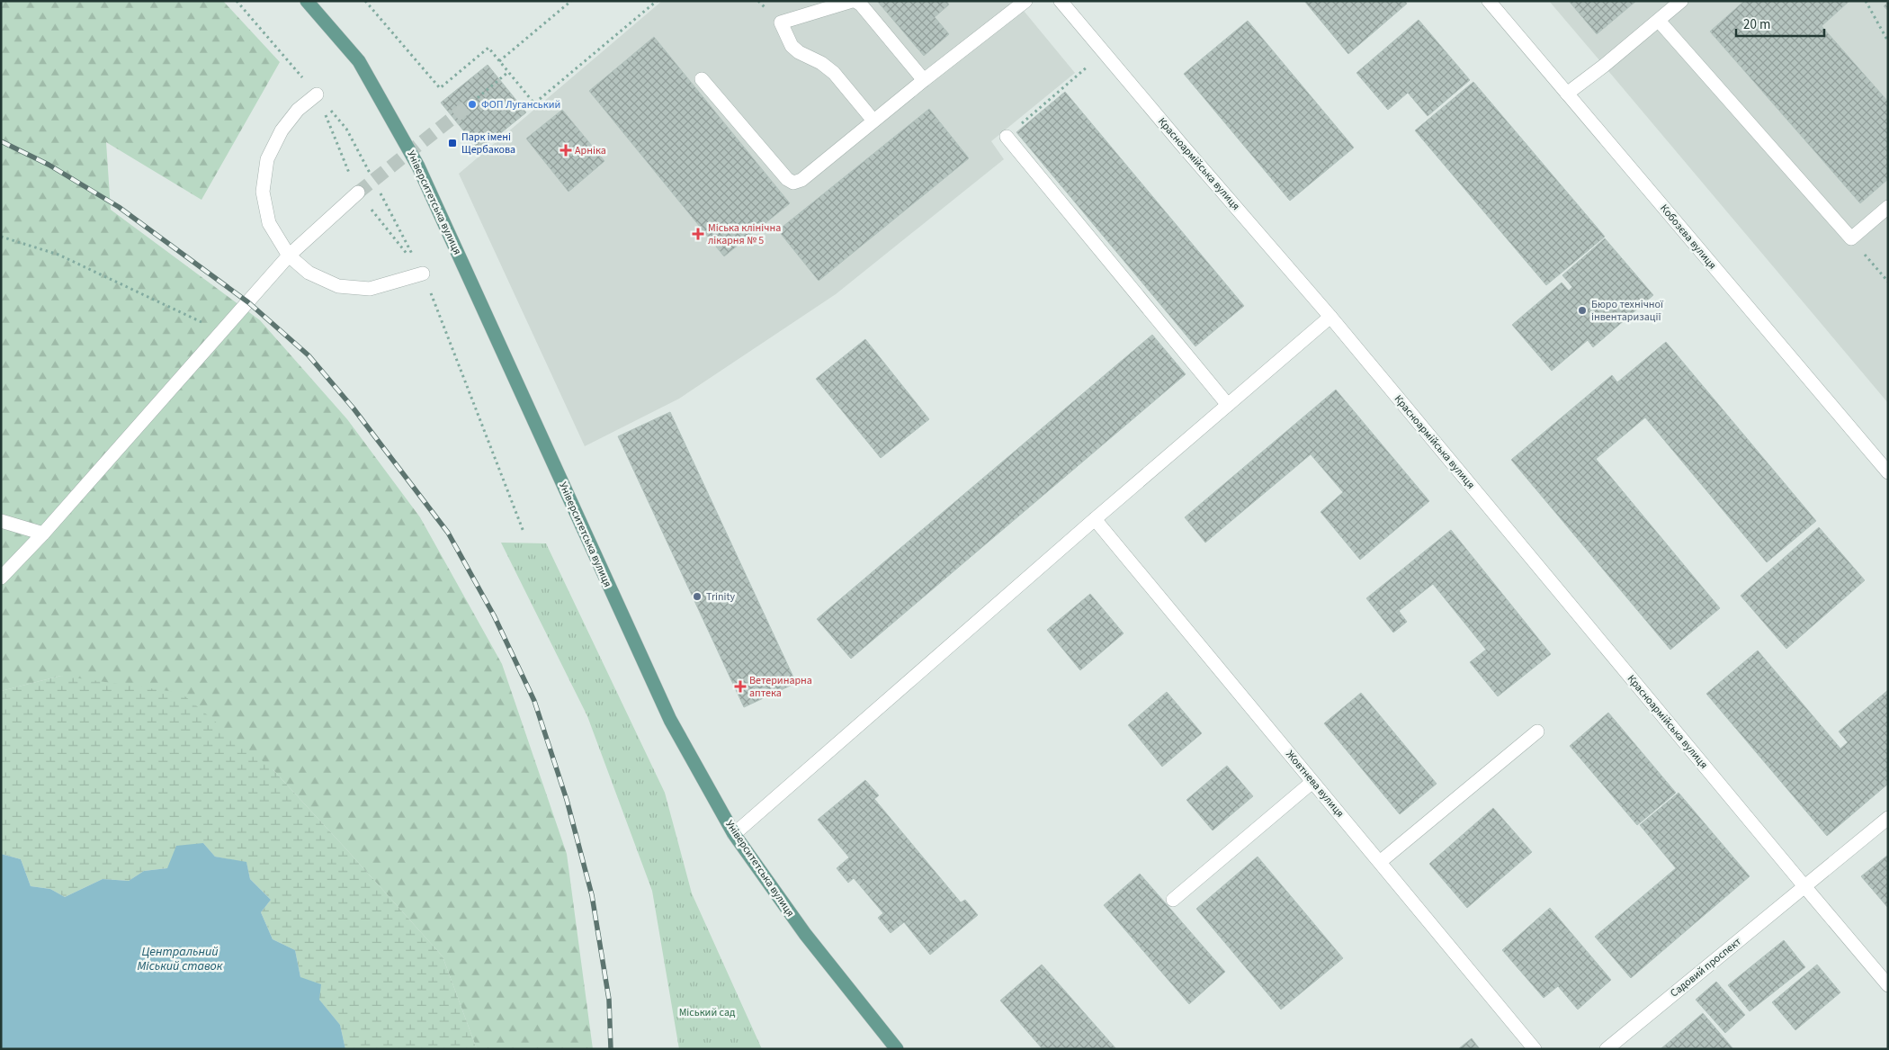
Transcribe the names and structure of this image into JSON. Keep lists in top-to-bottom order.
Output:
{
  "streets": {
    "main road": ["Університетська вулиця"],
    "street": [
      "Красноармійська вулиця",
      "Кобозєва вулиця",
      "Жовтнева вулиця",
      "Садовий проспект"
    ]
  },
  "crossings": [
    ["Красноармійська вулиця", "Садовий проспект"]
  ],
  "water": ["Центральний Міський ставок"],
  "parks": ["Міський сад"],
  "places": {
    "other": ["ФОП Луганський", "Бюро технічної інвентаризації", "Trinity"],
    "transit": ["Парк імені Щербакова"],
    "health": ["Арніка", "Міська клінічна лікарня № 5", "Ветеринарна аптека"]
  },
  "scale_bar": "20 m"
}
